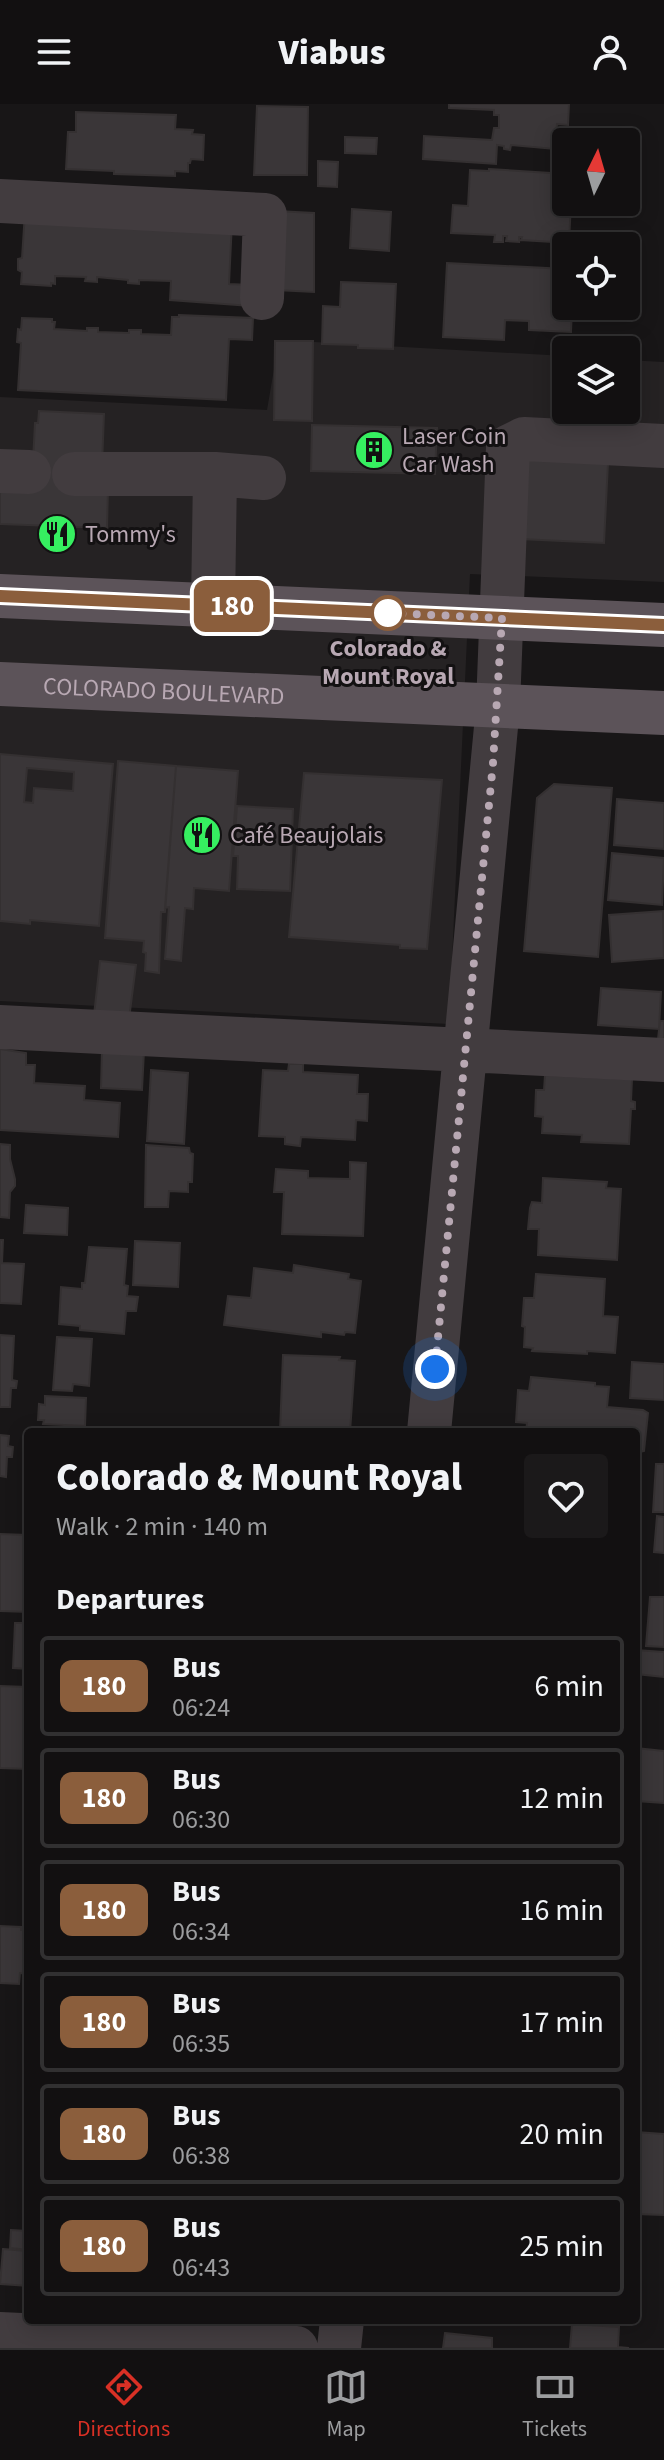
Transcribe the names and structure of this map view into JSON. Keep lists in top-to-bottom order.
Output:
{
  "streets": {
    "main road": ["COLORADO BOULEVARD"]
  },
  "places": {
    "building": ["Laser Coin Car Wash"],
    "restaurant": ["Tommy's", "Café Beaujolais"],
    "other": ["Colorado & Mount Royal"]
  },
  "lines": ["bus line 180"],
  "north": "top",
  "page": {
    "header": "Viabus",
    "on_map": "180",
    "heading": [
      ["Colorado & Mount Royal", "Walk · 2 min · 140 m"],
      "Departures"
    ],
    "list": [
      {
        "mark": "180",
        "name": "Bus",
        "note": "06:24",
        "value": "6 min"
      },
      {
        "mark": "180",
        "name": "Bus",
        "note": "06:30",
        "value": "12 min"
      },
      {
        "mark": "180",
        "name": "Bus",
        "note": "06:34",
        "value": "16 min"
      },
      {
        "mark": "180",
        "name": "Bus",
        "note": "06:35",
        "value": "17 min"
      },
      {
        "mark": "180",
        "name": "Bus",
        "note": "06:38",
        "value": "20 min"
      },
      {
        "mark": "180",
        "name": "Bus",
        "note": "06:43",
        "value": "25 min"
      }
    ],
    "tabs": ["Directions", "Map", "Tickets"]
  }
}
